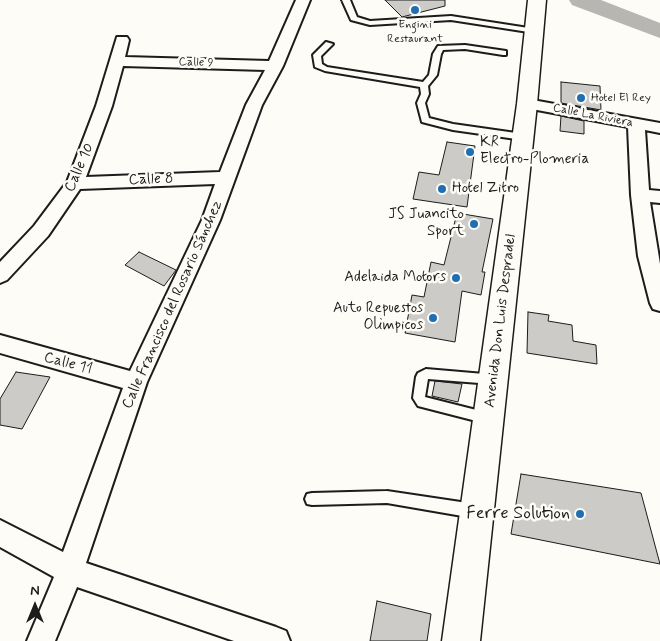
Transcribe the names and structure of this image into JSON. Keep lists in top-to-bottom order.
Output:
{
  "streets": {
    "main road": ["Avenida Don Luis Despradel"],
    "street": [
      "Calle 9",
      "Calle La Riviera",
      "Calle 10",
      "Calle 8",
      "Calle Francisco del Rosario Sánchez",
      "Calle 11"
    ]
  },
  "crossings": [
    ["Calle 9", "Calle 10"],
    ["Calle 9", "Calle Francisco del Rosario Sánchez"],
    ["Calle La Riviera", "Avenida Don Luis Despradel"],
    ["Calle 10", "Calle 8"],
    ["Calle 8", "Calle Francisco del Rosario Sánchez"],
    ["Calle Francisco del Rosario Sánchez", "Calle 11"]
  ],
  "places": [
    "Engini Restaurant",
    "Hotel El Rey",
    "KR Electro-Plomeria",
    "Hotel Zitro",
    "JS Juancito Sport",
    "Adelaida Motors",
    "Auto Repuestos Olimpicos",
    "Ferre Solution"
  ],
  "north": "top"
}
